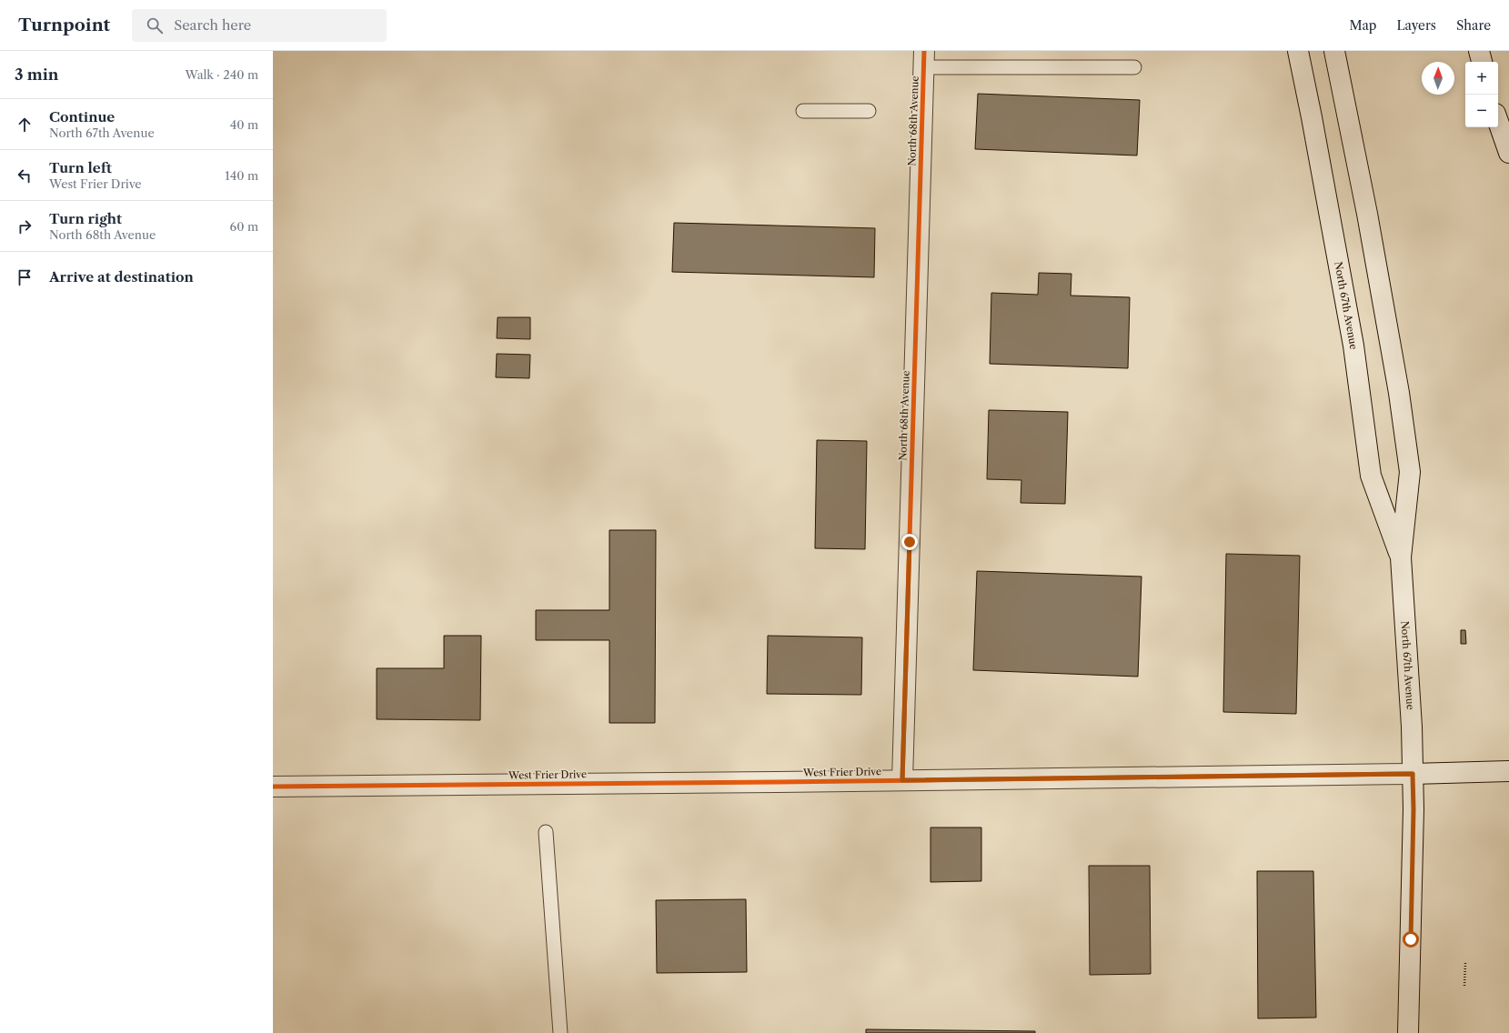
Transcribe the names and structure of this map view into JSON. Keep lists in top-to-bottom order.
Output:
{
  "streets": {
    "street": ["North 68th Avenue", "North 67th Avenue", "West Frier Drive"]
  },
  "crossings": [
    ["North 68th Avenue", "West Frier Drive"],
    ["North 67th Avenue", "West Frier Drive"]
  ],
  "north": "top",
  "page": {
    "header": "Turnpoint",
    "search": "Search here",
    "nav": ["Map", "Layers", "Share"],
    "heading": ["3 min", "Walk · 240 m"],
    "map_buttons": ["+", "−"],
    "list": [
      ["Continue", "North 67th Avenue", "40 m"],
      ["Turn left", "West Frier Drive", "140 m"],
      ["Turn right", "North 68th Avenue", "60 m"],
      "Arrive at destination"
    ]
  }
}
